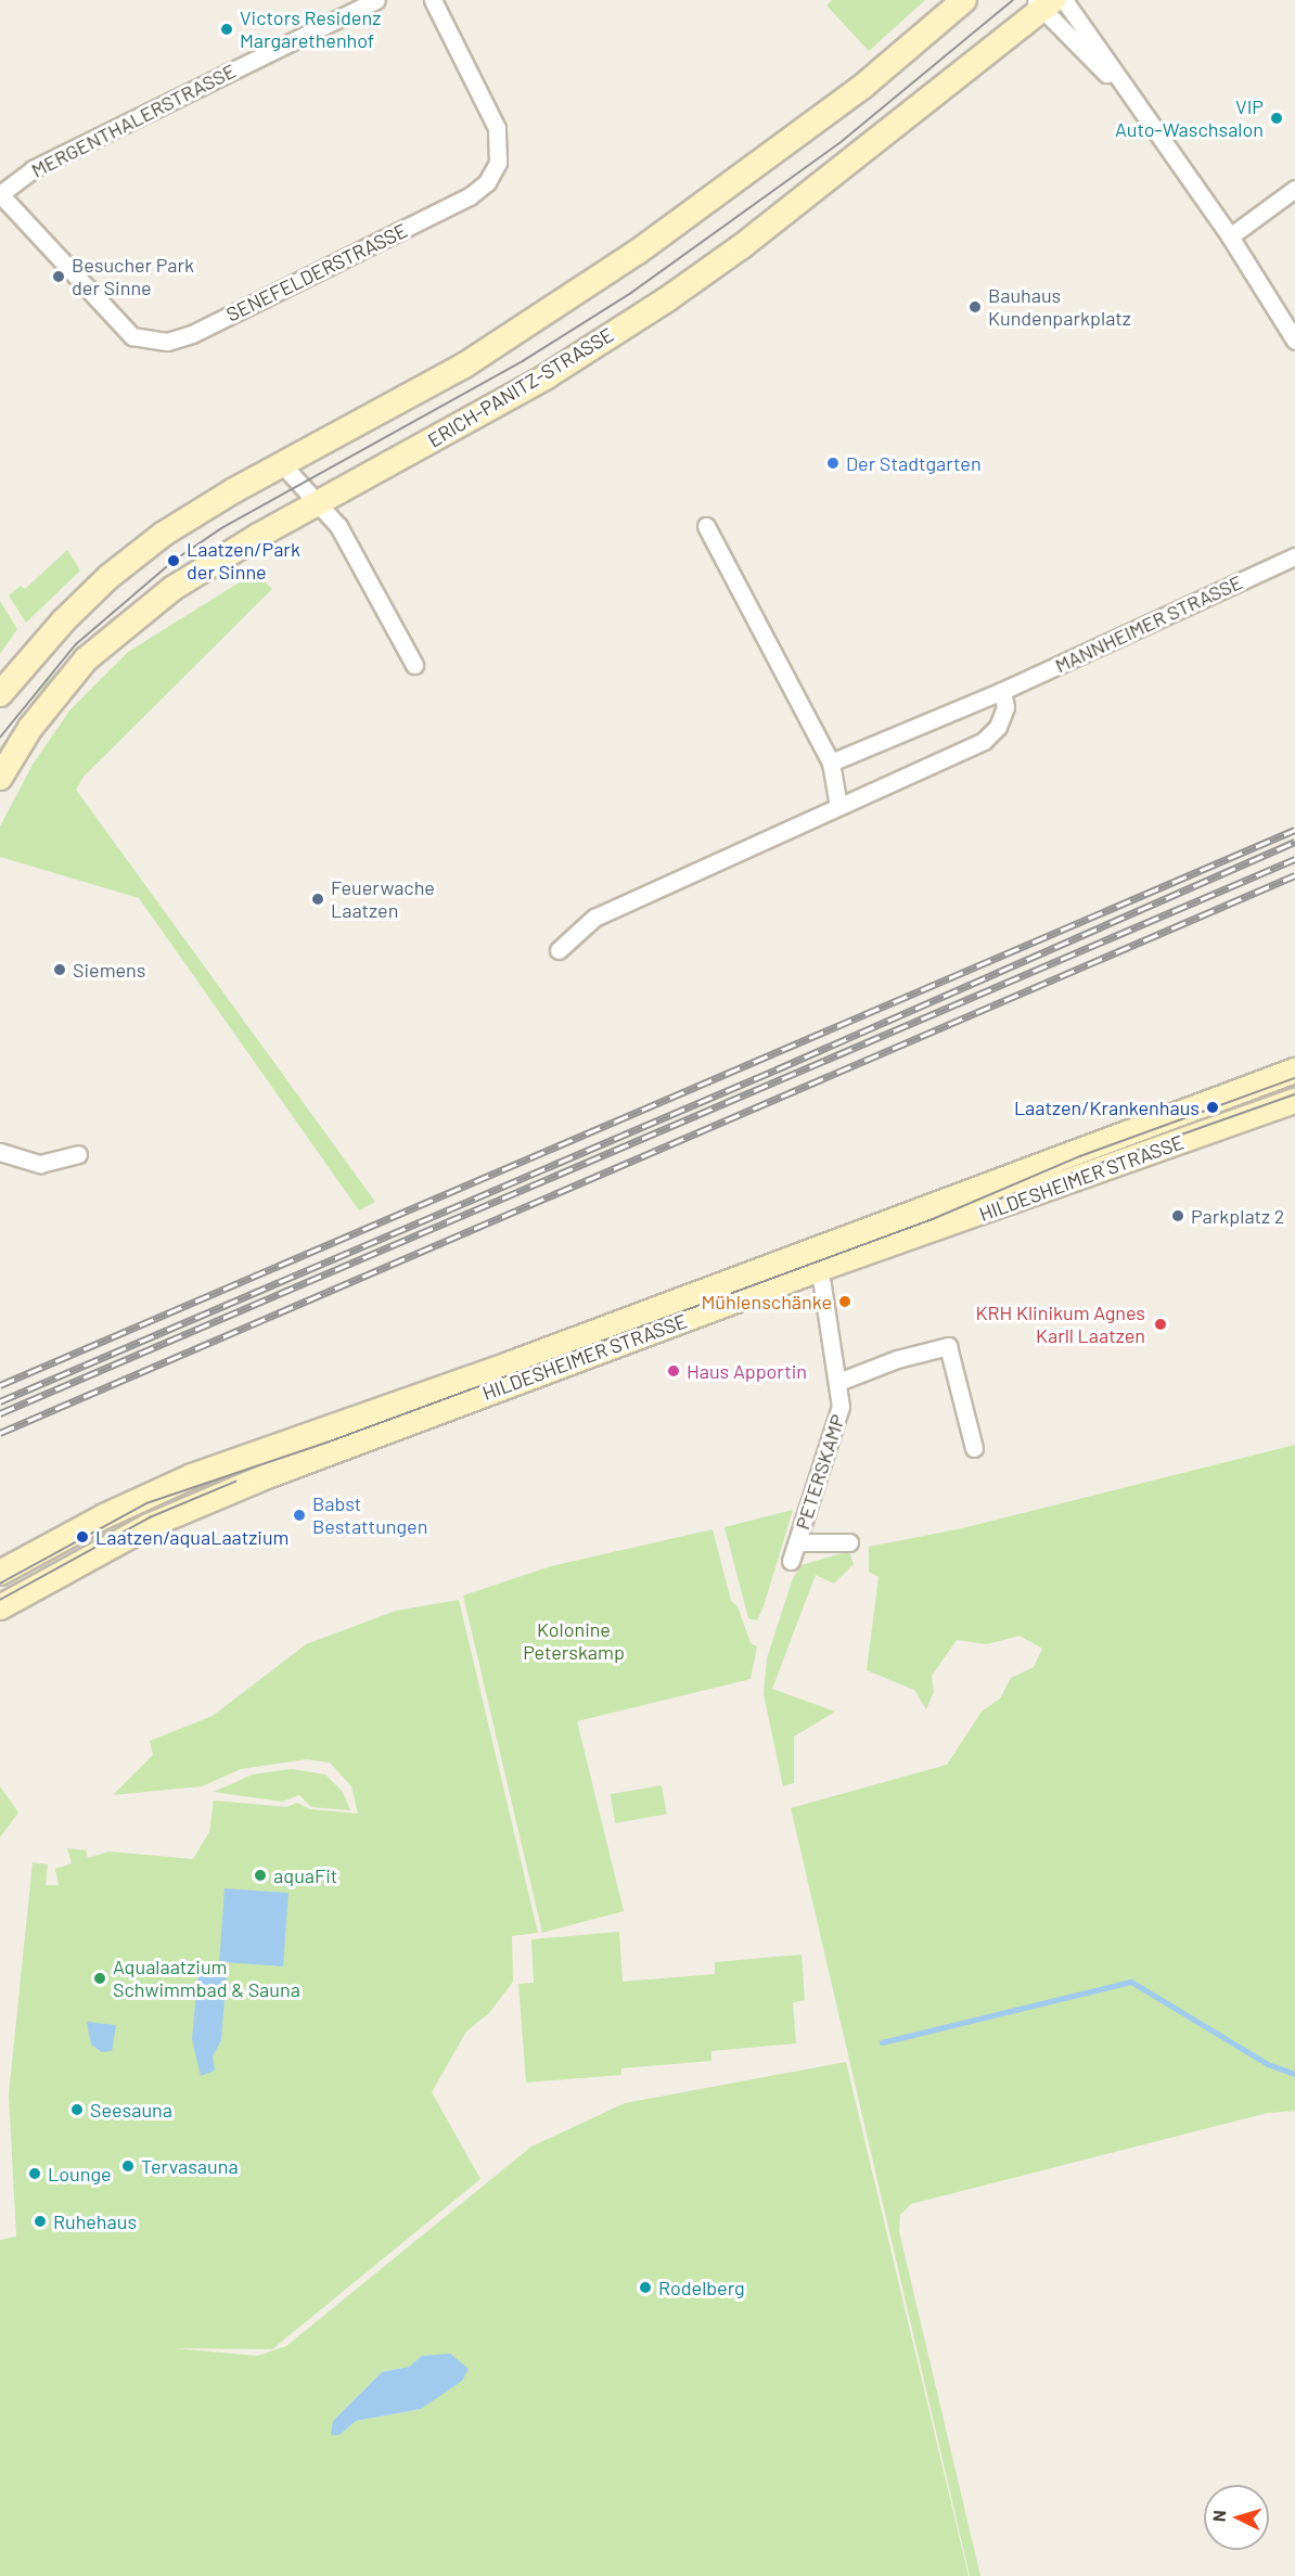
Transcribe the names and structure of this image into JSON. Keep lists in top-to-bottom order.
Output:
{
  "streets": {
    "street": [
      "MERGENTHALERSTRASSE",
      "SENEFELDERSTRASSE",
      "ERICH-PANITZ-STRASSE",
      "MANNHEIMER STRASSE",
      "HILDESHEIMER STRASSE",
      "PETERSKAMP"
    ]
  },
  "crossings": [
    ["MERGENTHALERSTRASSE", "SENEFELDERSTRASSE"],
    ["HILDESHEIMER STRASSE", "PETERSKAMP"]
  ],
  "parks": ["Kolonine Peterskamp"],
  "places": [
    "Victors Residenz Margarethenhof",
    "VIP Auto-Waschsalon",
    "Besucher Park der Sinne",
    "Bauhaus Kundenparkplatz",
    "Der Stadtgarten",
    "Laatzen/Park der Sinne",
    "Feuerwache Laatzen",
    "Siemens",
    "Laatzen/Krankenhaus",
    "Parkplatz 2",
    "Mühlenschänke",
    "KRH Klinikum Agnes Karll Laatzen",
    "Haus Apportin",
    "Babst Bestattungen",
    "Laatzen/aquaLaatzium",
    "aquaFit",
    "Aqualaatzium Schwimmbad & Sauna",
    "Seesauna",
    "Tervasauna",
    "Lounge",
    "Ruhehaus",
    "Rodelberg"
  ],
  "north": "left"
}
